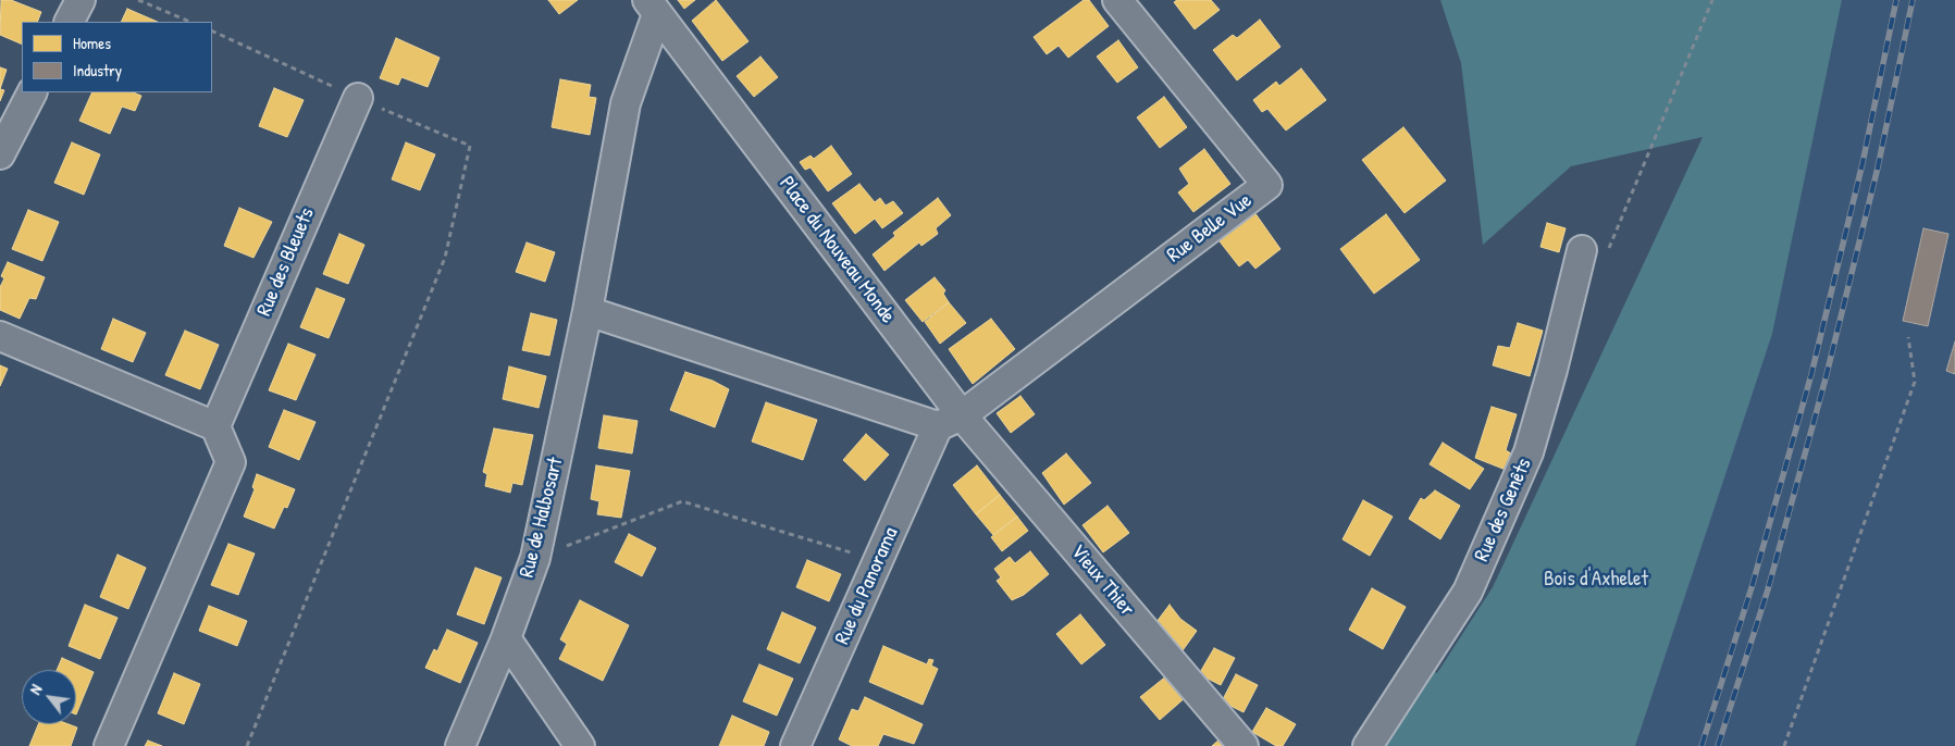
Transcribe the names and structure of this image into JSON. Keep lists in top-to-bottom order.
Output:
{
  "streets": {
    "street": [
      "Rue Belle Vue",
      "Place du Nouveau Monde",
      "Rue des Bleuets",
      "Rue des Genêts",
      "Rue de Halbosart",
      "Vieux Thier",
      "Rue du Panorama"
    ]
  },
  "crossings": [
    ["Rue Belle Vue", "Place du Nouveau Monde"],
    ["Rue Belle Vue", "Vieux Thier"],
    ["Rue Belle Vue", "Rue du Panorama"],
    ["Place du Nouveau Monde", "Rue de Halbosart"],
    ["Place du Nouveau Monde", "Vieux Thier"],
    ["Place du Nouveau Monde", "Rue du Panorama"],
    ["Vieux Thier", "Rue du Panorama"]
  ],
  "parks": ["Bois d'Axhelet"],
  "legend": ["Homes", "Industry"],
  "north": "top left"
}
